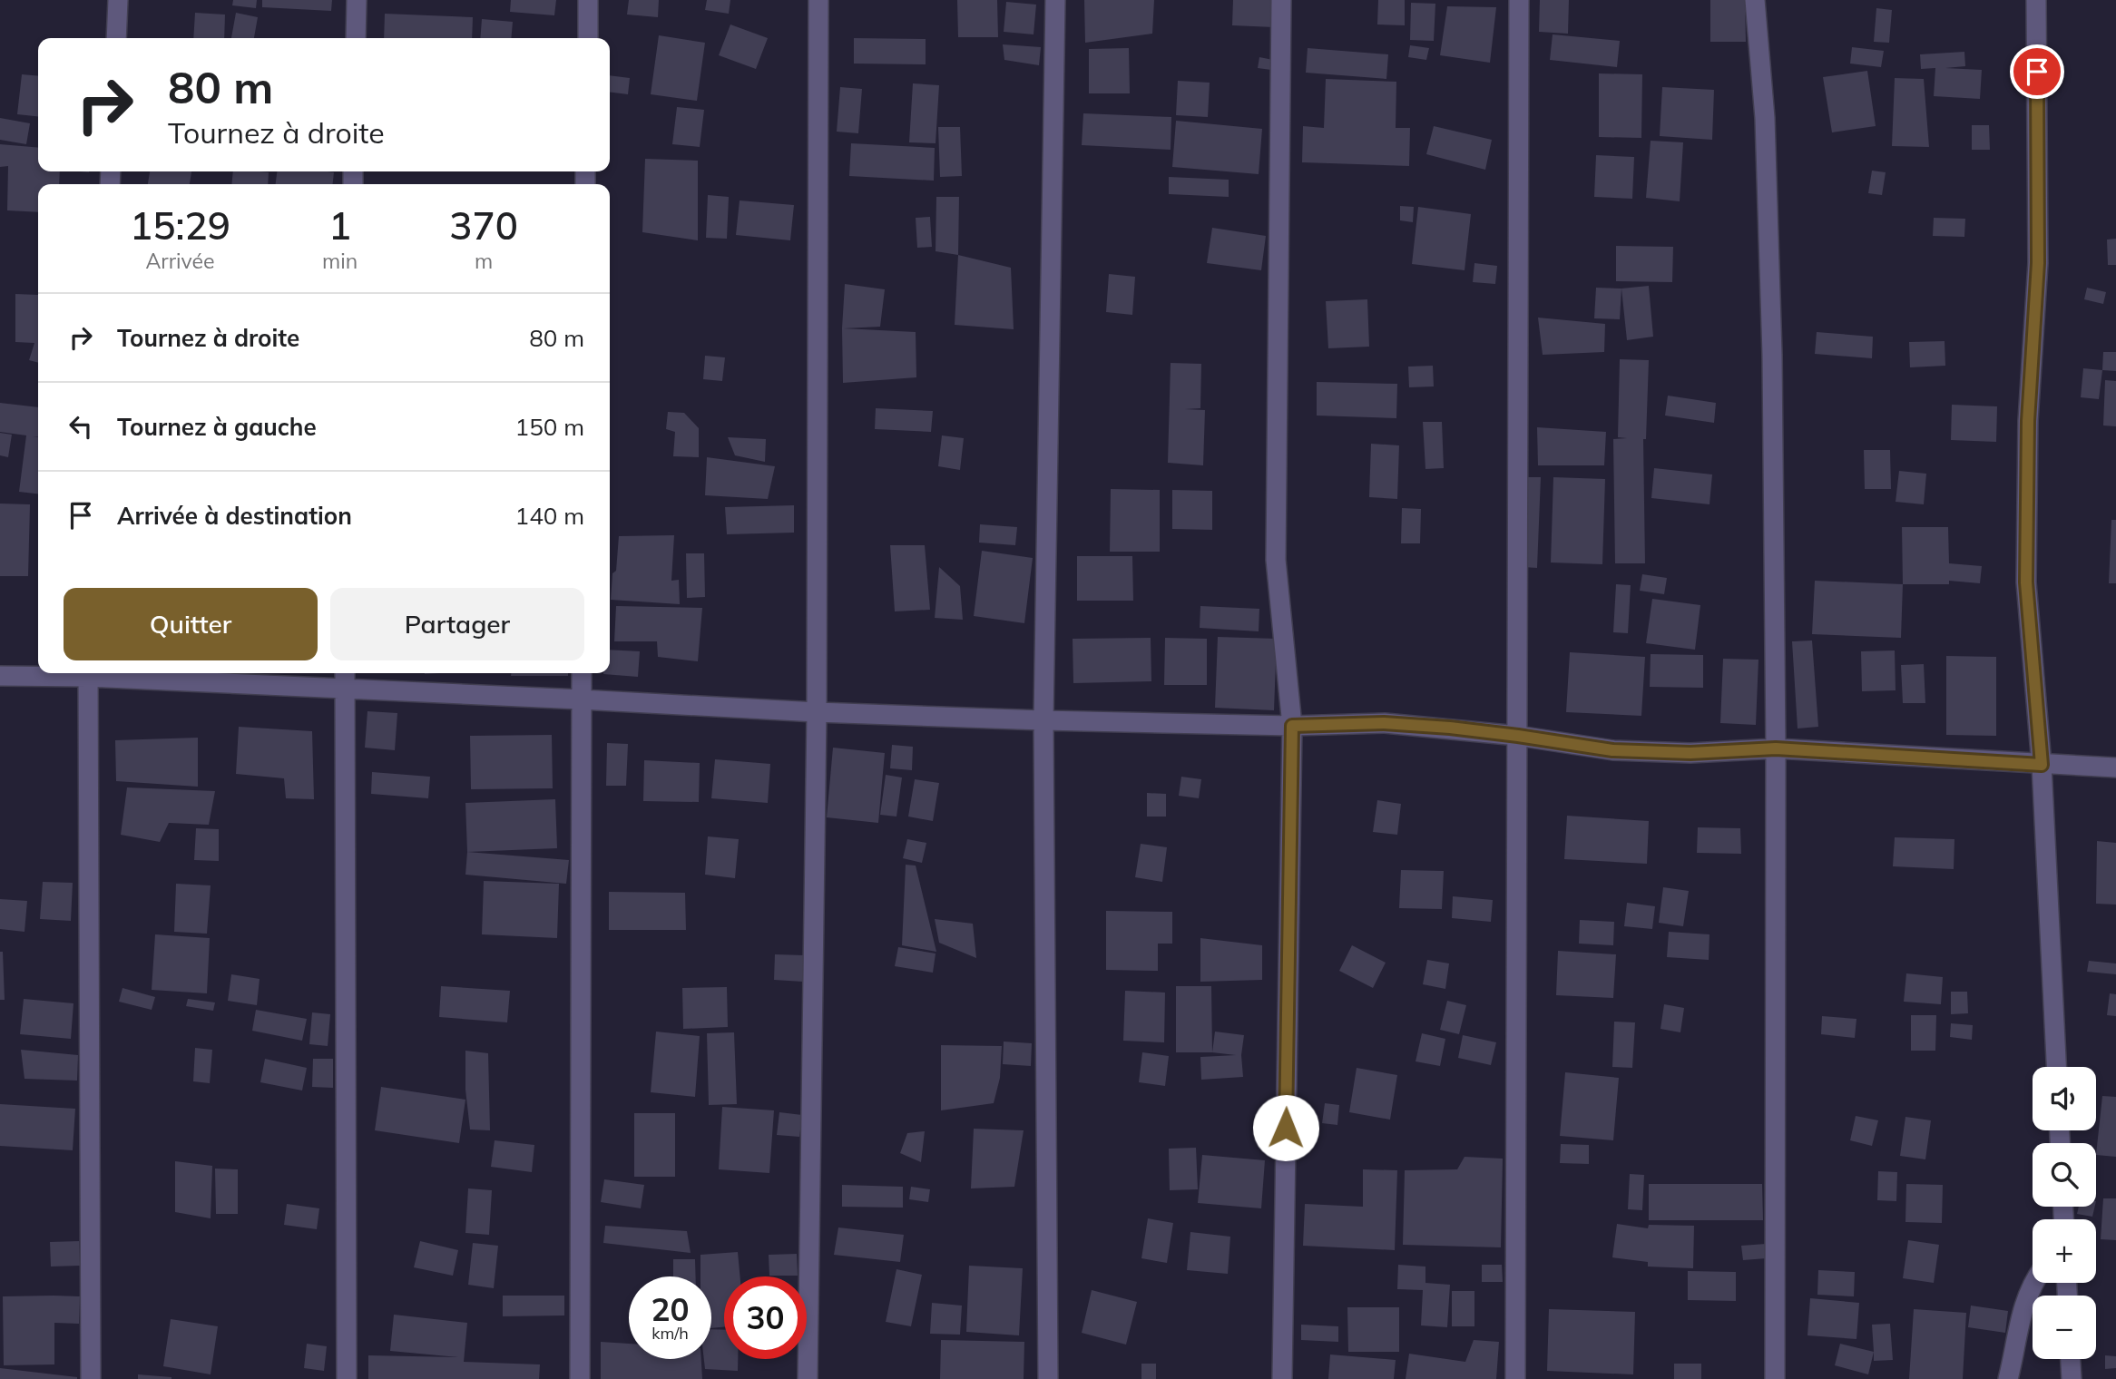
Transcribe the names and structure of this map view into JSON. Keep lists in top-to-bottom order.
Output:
{
  "page": {
    "turn": ["80 m", "Tournez à droite"],
    "eta": [
      "15:29",
      "Arrivée",
      "1",
      "min",
      "370",
      "m"
    ],
    "list": [
      {
        "name": "Tournez à droite",
        "value": "80 m"
      },
      {
        "name": "Tournez à gauche",
        "value": "150 m"
      },
      {
        "name": "Arrivée à destination",
        "value": "140 m"
      }
    ],
    "buttons": ["Quitter", "Partager"],
    "map_buttons": ["+", "−"],
    "speed": "20 km/h",
    "limit": "30"
  }
}
